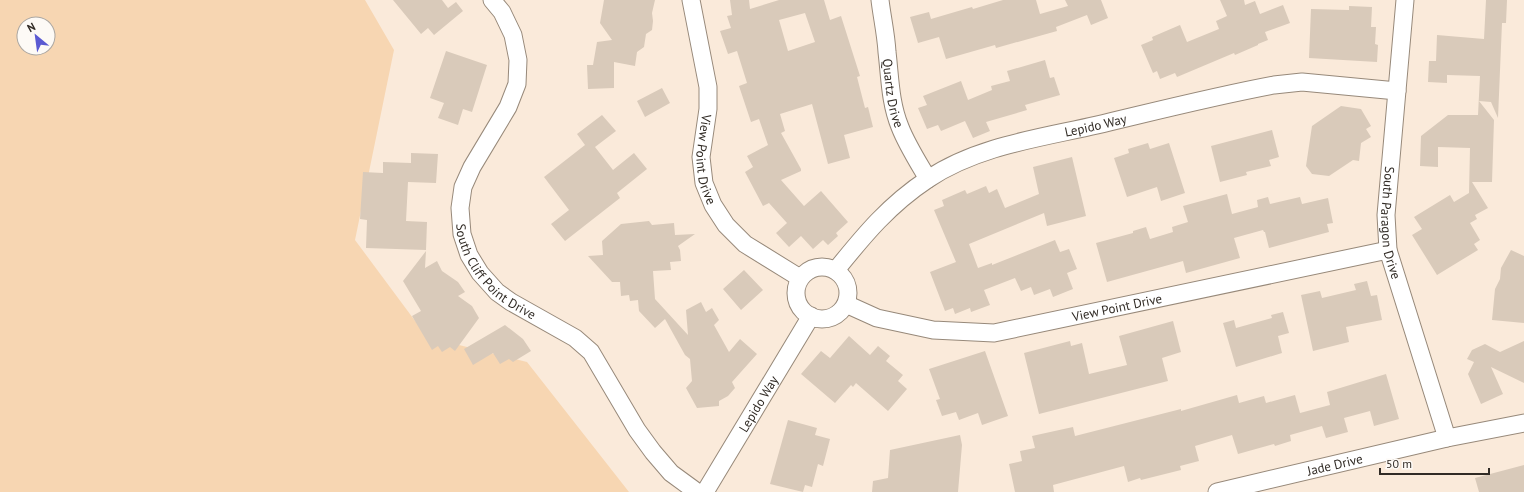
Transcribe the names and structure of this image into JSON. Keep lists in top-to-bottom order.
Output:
{
  "streets": {
    "street": [
      "Quartz Drive",
      "Lepido Way",
      "View Point Drive",
      "South Paragon Drive",
      "South Cliff Point Drive",
      "Jade Drive"
    ]
  },
  "crossings": [
    ["Quartz Drive", "Lepido Way"],
    ["Lepido Way", "View Point Drive"],
    ["Lepido Way", "South Paragon Drive"],
    ["View Point Drive", "South Paragon Drive"],
    ["South Paragon Drive", "Jade Drive"]
  ],
  "scale_bar": "50 m",
  "north": "top left"
}
